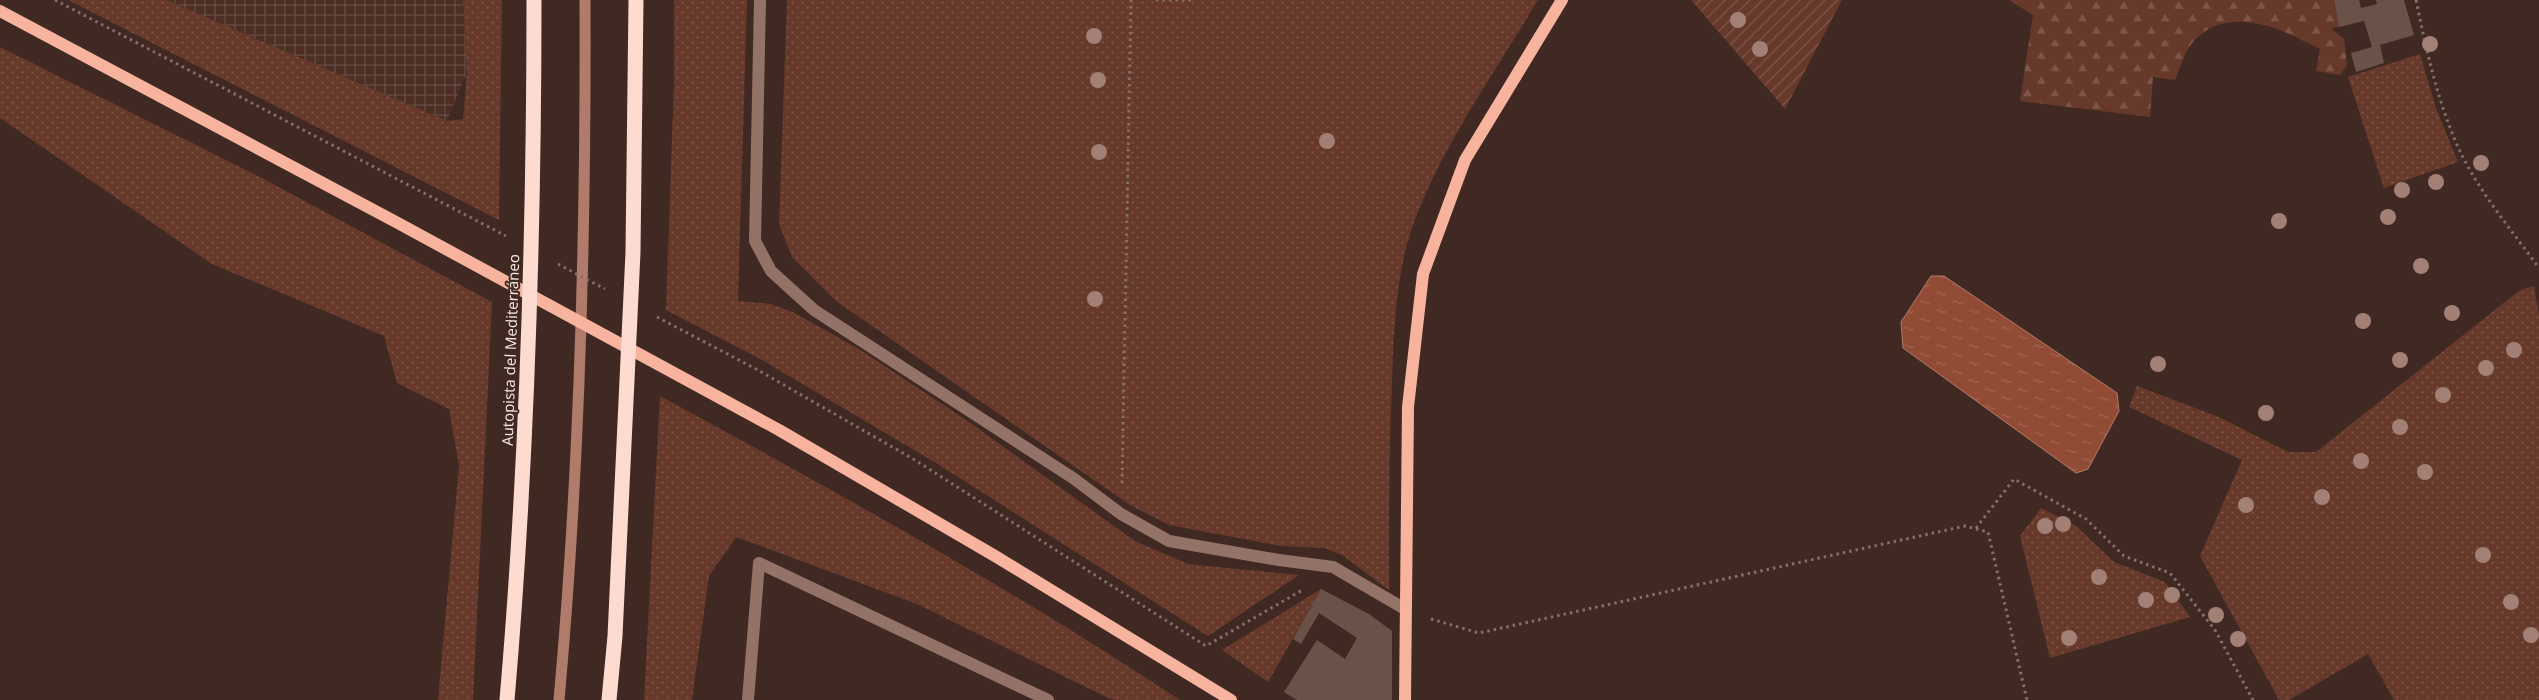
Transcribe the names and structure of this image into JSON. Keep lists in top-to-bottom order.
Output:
{
  "streets": {
    "highway": ["Autopista del Mediterráneo"]
  }
}
